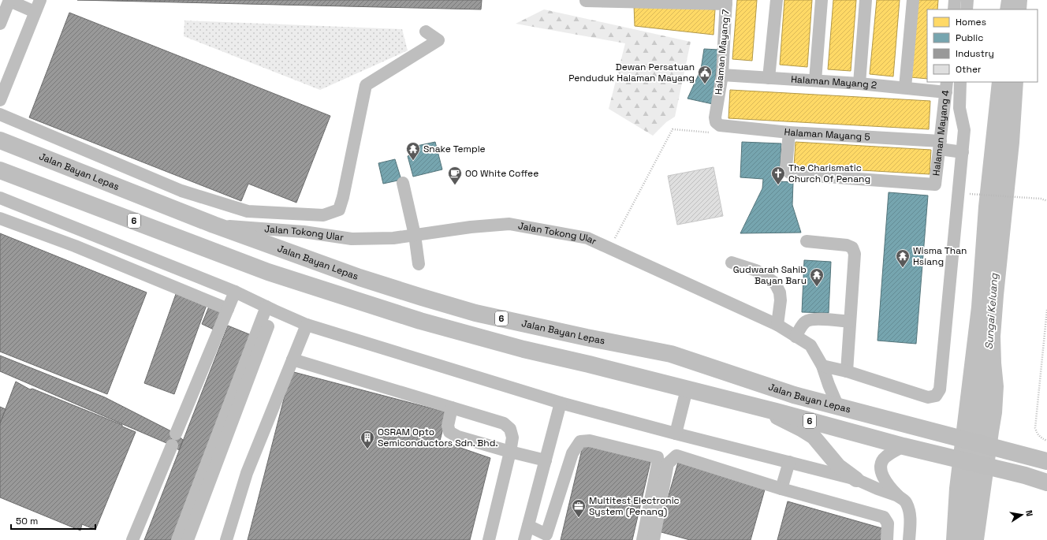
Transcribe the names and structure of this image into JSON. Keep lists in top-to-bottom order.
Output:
{
  "streets": {
    "highway": ["Jalan Bayan Lepas", "6"],
    "street": [
      "Halaman Mayang 7",
      "Halaman Mayang 2",
      "Halaman Mayang 4",
      "Halaman Mayang 5",
      "Jalan Tokong Ular"
    ]
  },
  "crossings": [
    ["Halaman Mayang 7", "Halaman Mayang 2"],
    ["Halaman Mayang 7", "Halaman Mayang 5"],
    ["Halaman Mayang 2", "Halaman Mayang 4"],
    ["Halaman Mayang 4", "Halaman Mayang 5"],
    ["Jalan Bayan Lepas", "Jalan Tokong Ular"]
  ],
  "water": ["Sungai Keluang"],
  "places": {
    "public building": ["Dewan Persatuan Penduduk Halaman Mayang"],
    "temple": ["Snake Temple", "Wisma Than Hsiang", "Gudwarah Sahib Bayan Baru"],
    "cafe": ["OO White Coffee"],
    "church": ["The Charismatic Church Of Penang"],
    "building": ["OSRAM Opto Semiconductors Sdn. Bhd."],
    "office": ["Multitest Electronic System (Penang)"]
  },
  "legend": [
    "Homes",
    "Public",
    "Industry",
    "Other"
  ],
  "scale_bar": "50 m",
  "north": "right"
}
